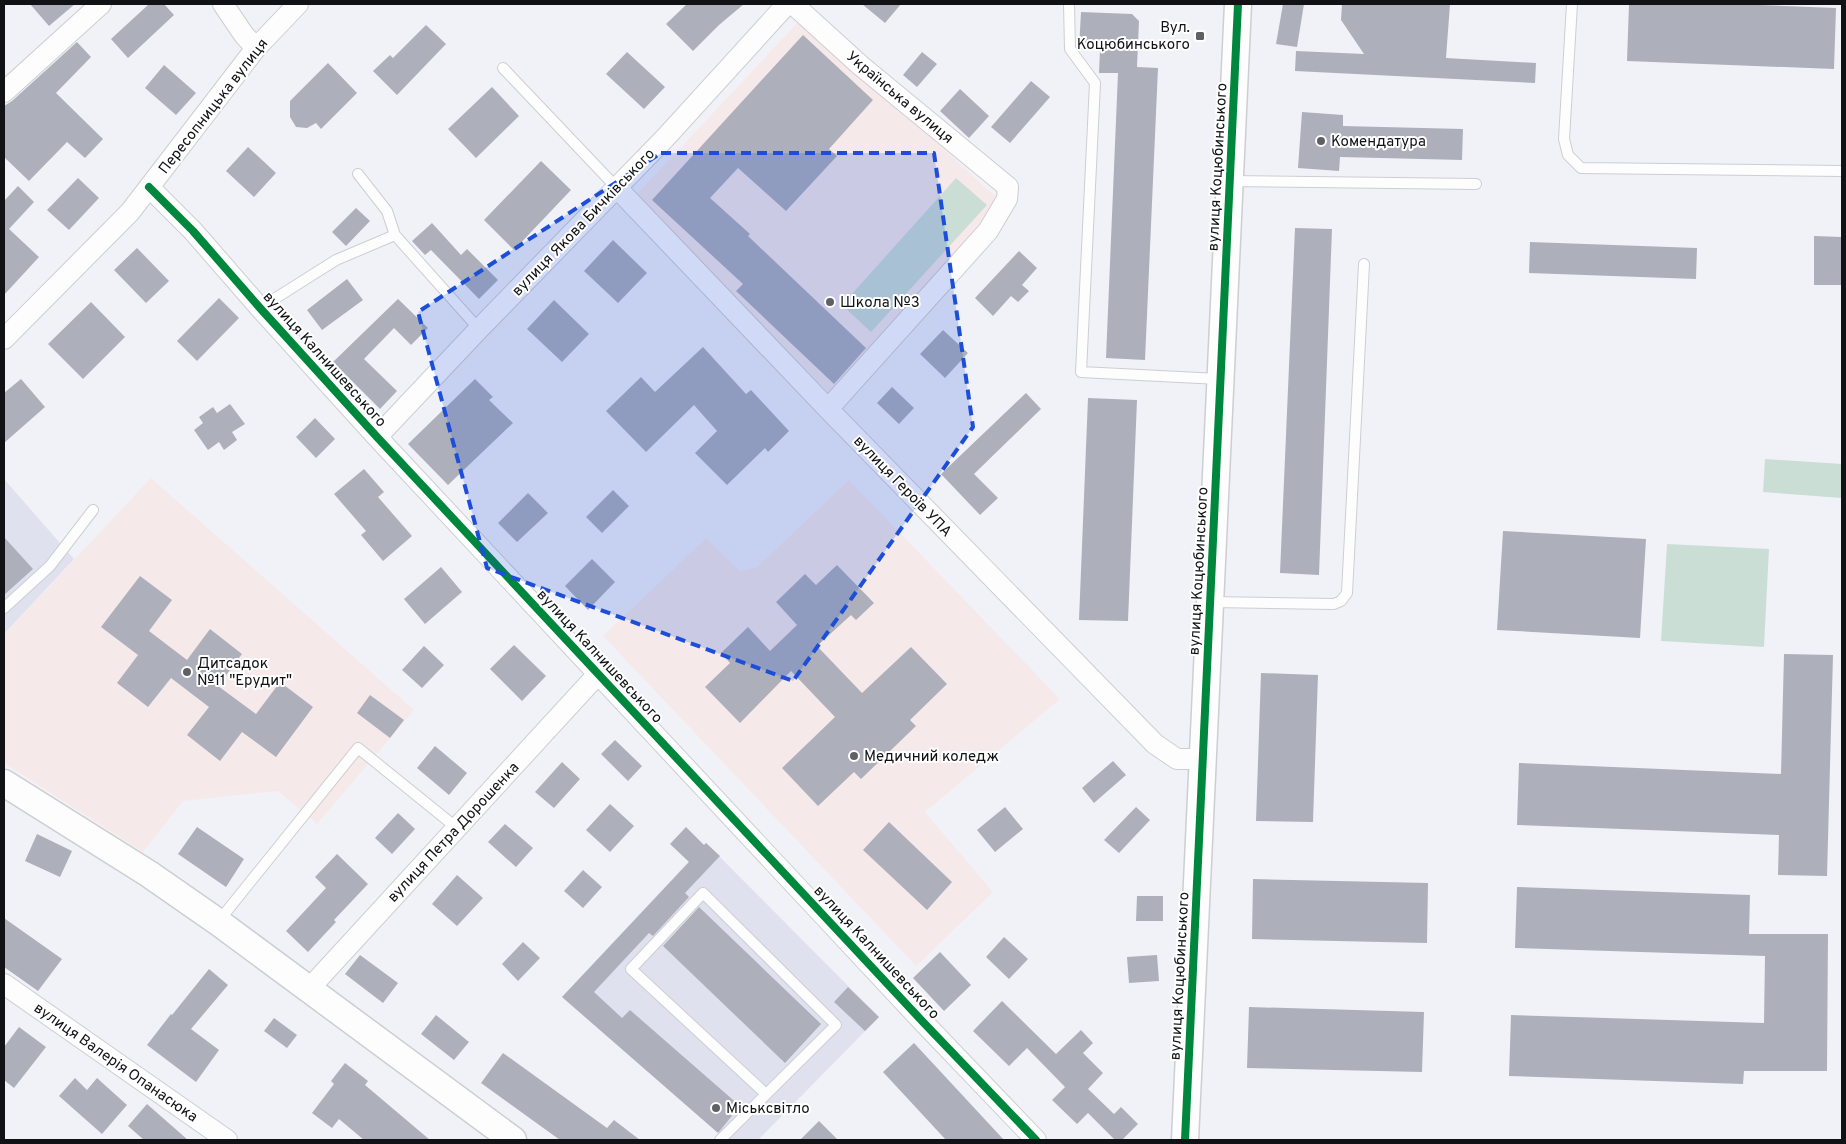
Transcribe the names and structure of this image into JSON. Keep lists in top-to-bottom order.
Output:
{
  "streets": {
    "street": [
      "Українська вулиця",
      "Пересопницька вулиця",
      "вулиця Коцюбинського",
      "вулиця Якова Бичківського",
      "вулиця Калнишевського",
      "вулиця Героїв УПА",
      "вулиця Петра Дорошенка",
      "вулиця Валерія Опанасюка"
    ]
  },
  "crossings": [
    ["Українська вулиця", "вулиця Героїв УПА"],
    ["Пересопницька вулиця", "вулиця Калнишевського"],
    ["вулиця Коцюбинського", "вулиця Героїв УПА"],
    ["вулиця Якова Бичківського", "вулиця Калнишевського"],
    ["вулиця Якова Бичківського", "вулиця Героїв УПА"],
    ["вулиця Калнишевського", "вулиця Петра Дорошенка"]
  ],
  "places": {
    "transit": ["Вул. Коцюбинського"],
    "other": [
      "Комендатура",
      "Школа №3",
      "Дитсадок №11 \"Ерудит\"",
      "Медичний коледж",
      "Міськсвітло"
    ]
  }
}
